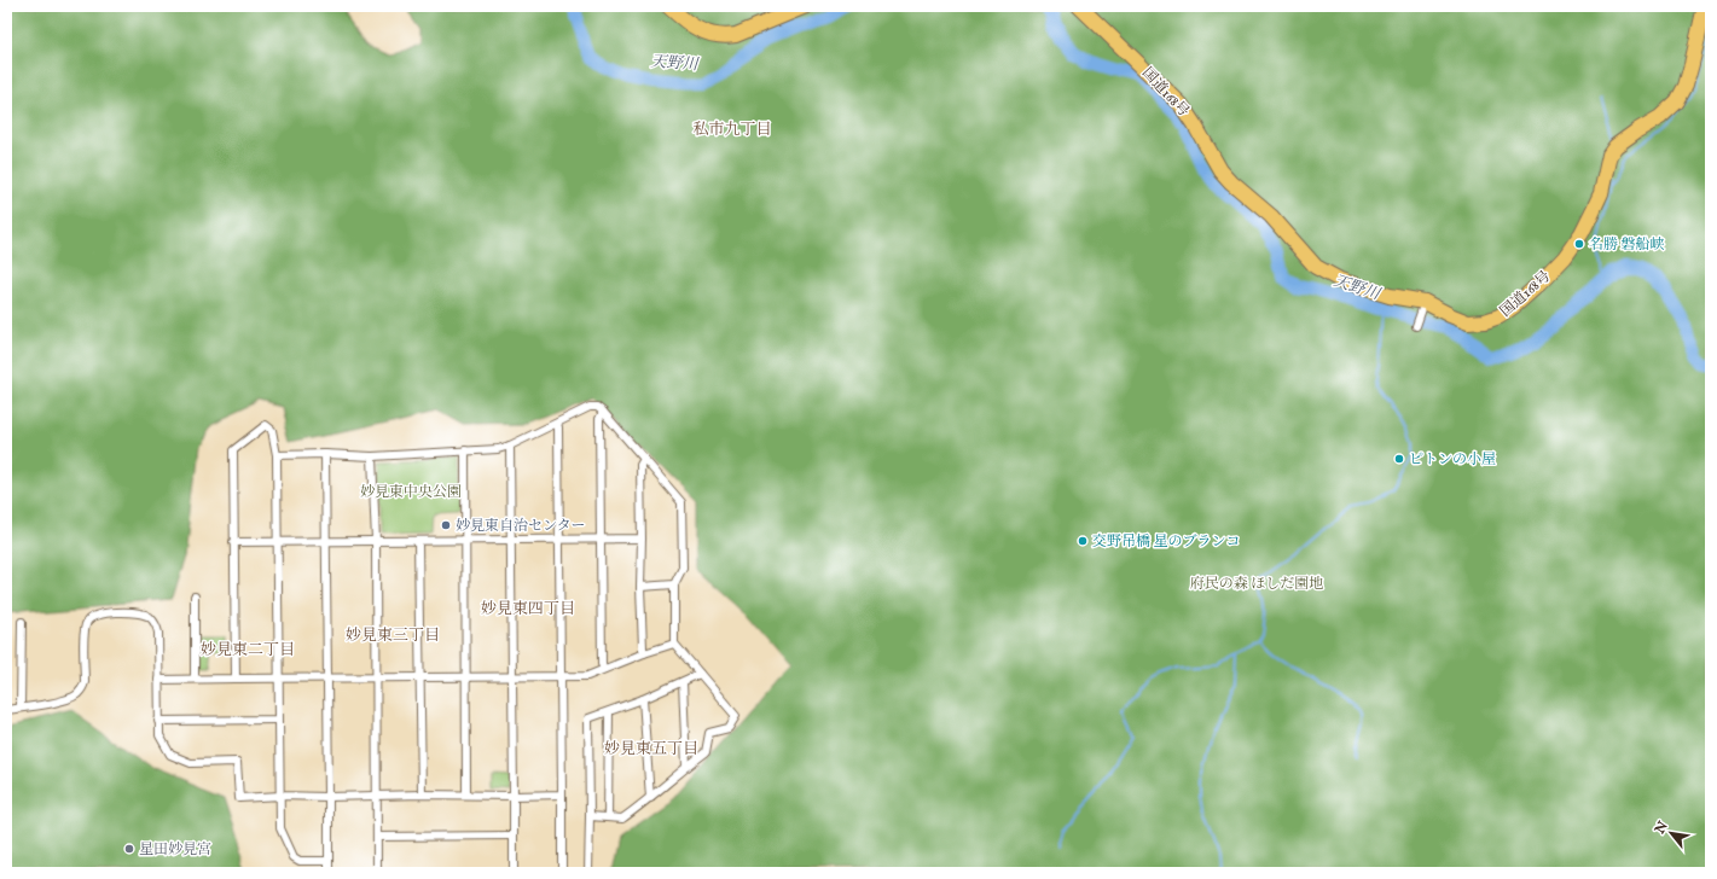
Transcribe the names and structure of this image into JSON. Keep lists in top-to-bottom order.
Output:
{
  "streets": {
    "highway": ["国道168号"]
  },
  "districts": [
    "私市九丁目",
    "妙見東四丁目",
    "妙見東三丁目",
    "妙見東二丁目",
    "妙見東五丁目"
  ],
  "water": ["天野川"],
  "parks": ["妙見東中央公園", "府民の森 ほしだ園地"],
  "places": [
    "名勝 磐船峡",
    "ピトンの小屋",
    "妙見東自治センター",
    "交野吊橋 星のブランコ",
    "星田妙見宮"
  ],
  "north": "top left"
}
